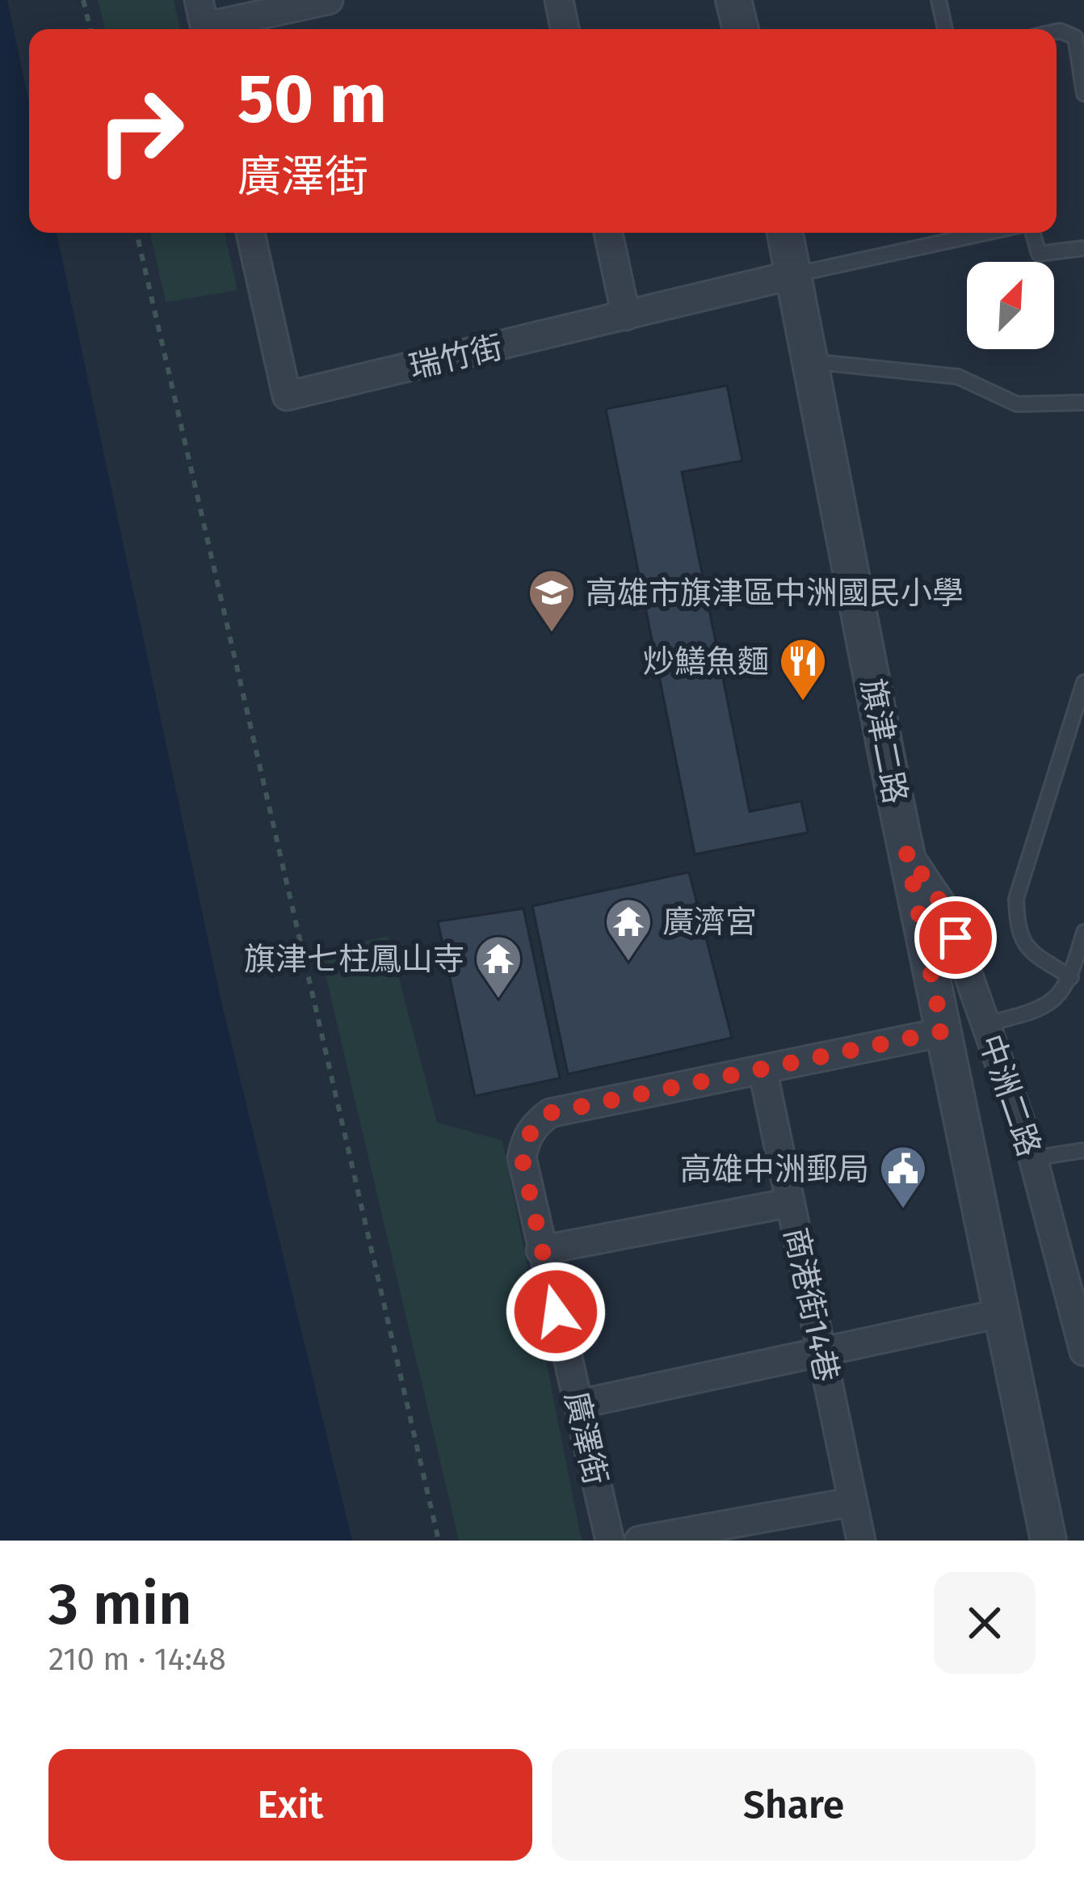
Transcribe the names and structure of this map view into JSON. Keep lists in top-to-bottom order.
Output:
{
  "streets": {
    "street": [
      "瑞竹街",
      "旗津二路",
      "中洲二路",
      "商港街14巷",
      "廣澤街"
    ]
  },
  "crossings": [
    ["瑞竹街", "旗津二路"],
    ["旗津二路", "中洲二路"],
    ["旗津二路", "廣澤街"],
    ["商港街14巷", "廣澤街"]
  ],
  "places": {
    "school or university": ["高雄市旗津區中洲國民小學"],
    "restaurant": ["炒鱔魚麵"],
    "temple": ["廣濟宮", "旗津七柱鳳山寺"],
    "public building": ["高雄中洲郵局"]
  },
  "north": "top right",
  "page": {
    "turn": ["50 m", "廣澤街"],
    "heading": ["3 min", "210 m · 14:48"],
    "buttons": ["Exit", "Share"]
  }
}
